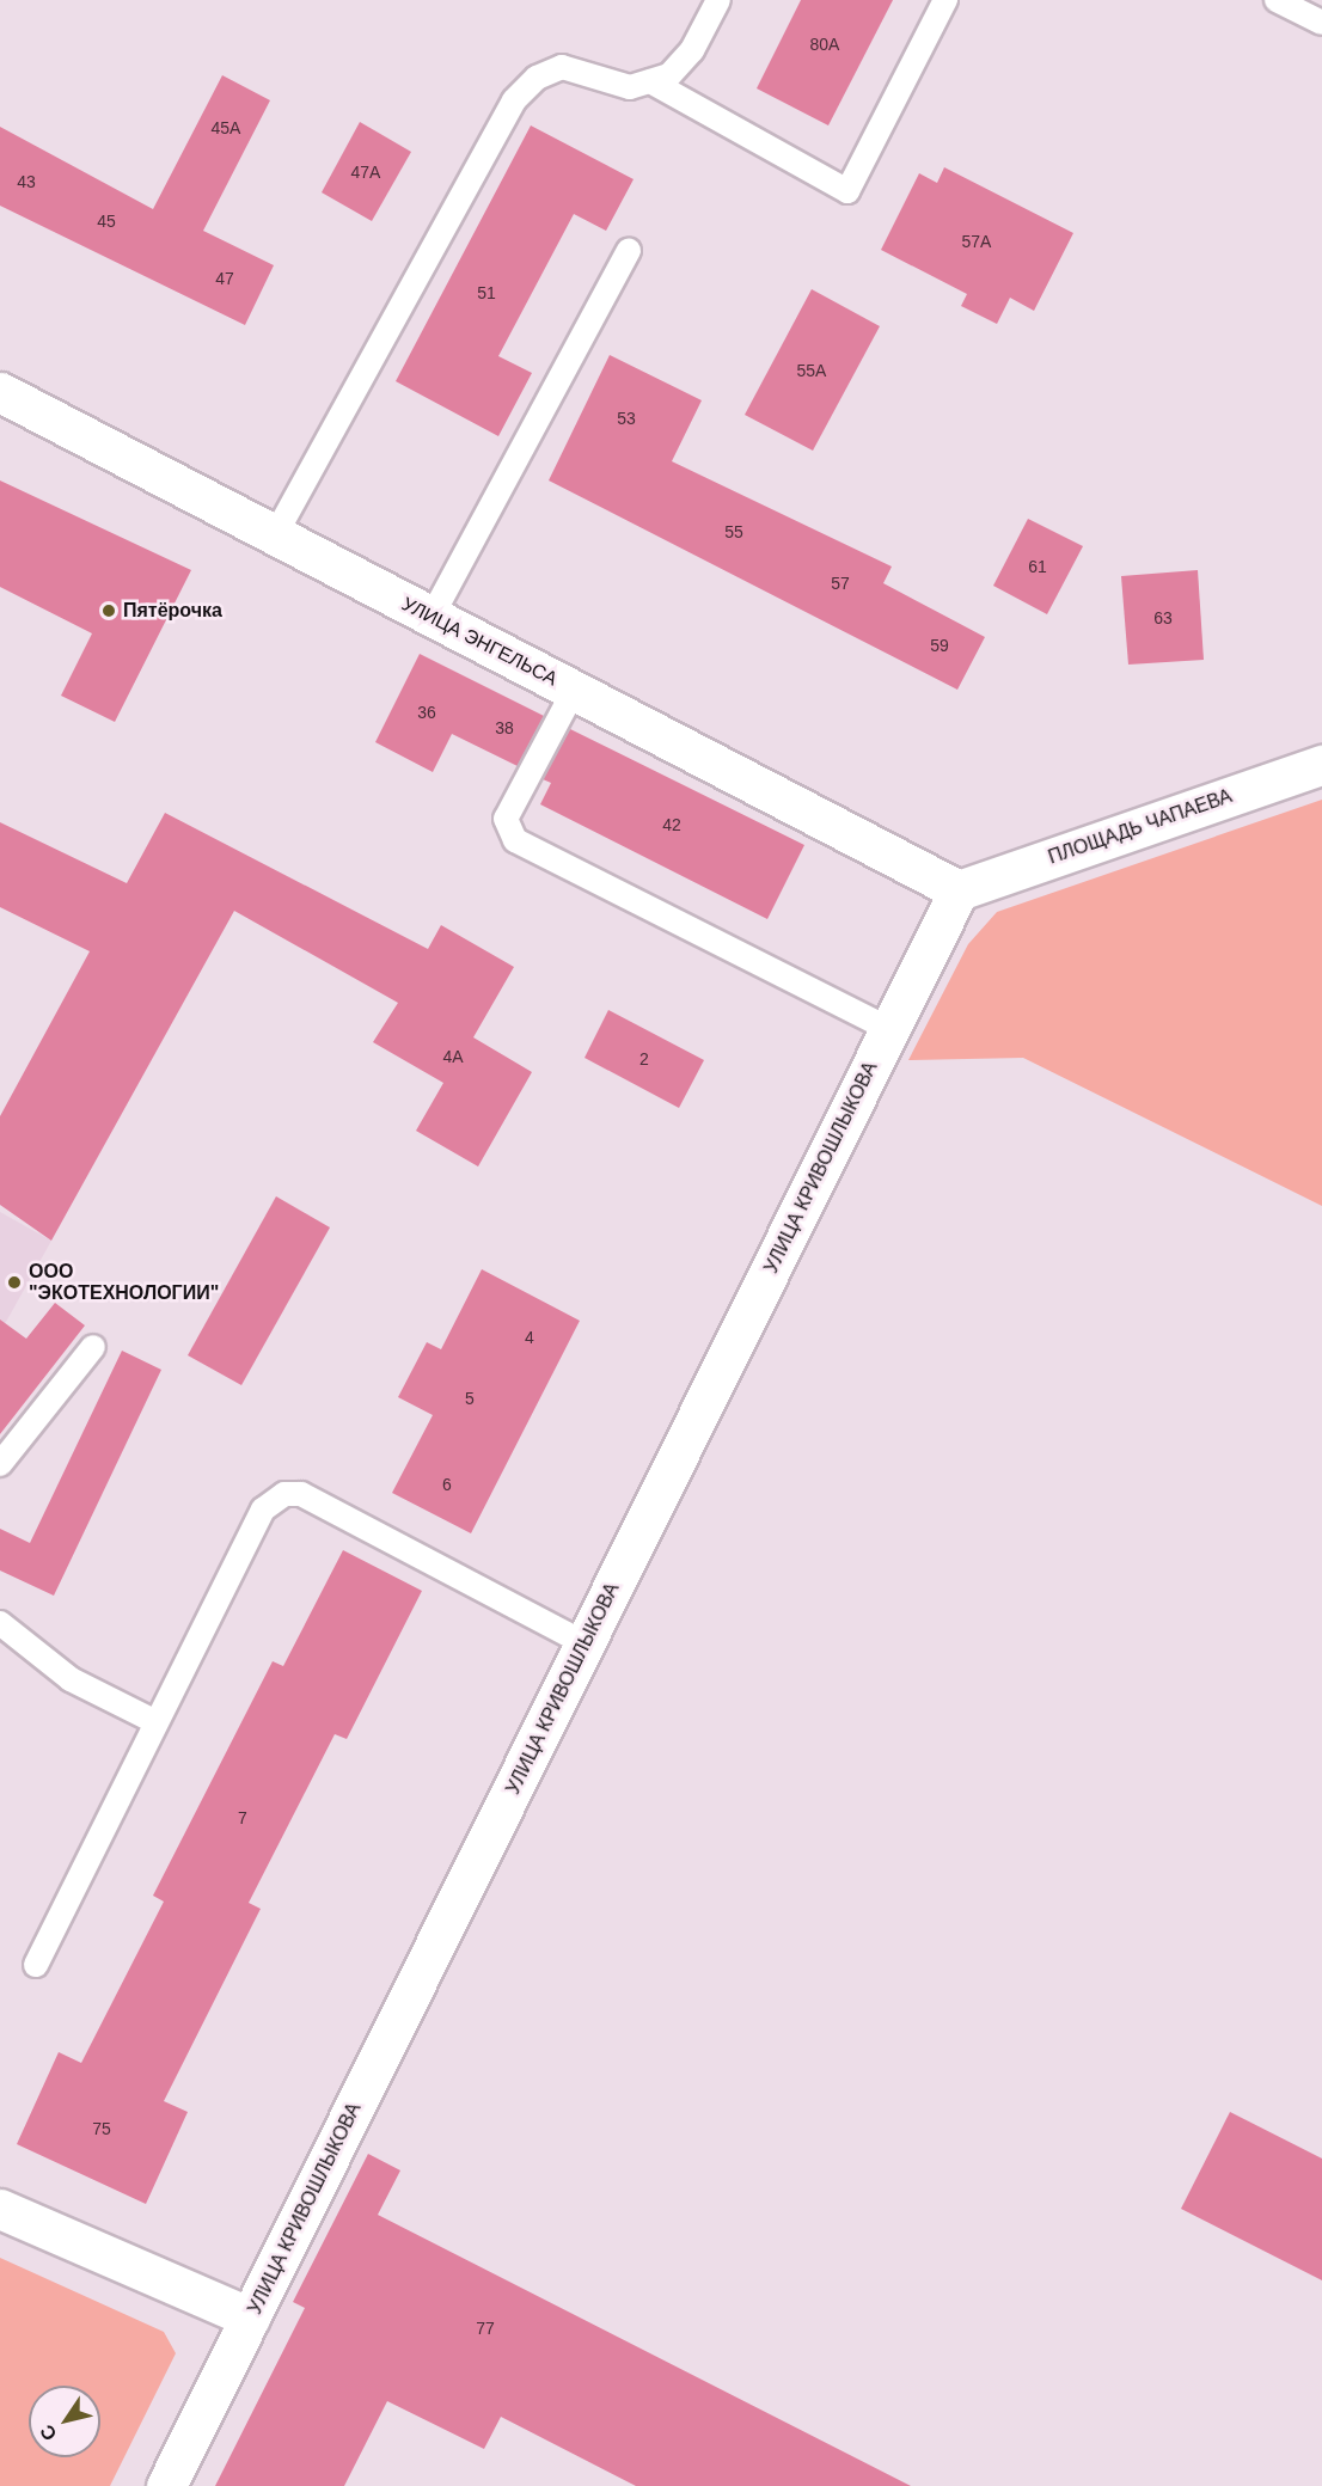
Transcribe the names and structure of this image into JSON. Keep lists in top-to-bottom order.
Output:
{
  "streets": {
    "street": ["УЛИЦА ЭНГЕЛЬСА", "ПЛОЩАДЬ ЧАПАЕВА", "УЛИЦА КРИВОШЛЫКОВА"]
  },
  "crossings": [
    ["УЛИЦА ЭНГЕЛЬСА", "ПЛОЩАДЬ ЧАПАЕВА"],
    ["УЛИЦА ЭНГЕЛЬСА", "УЛИЦА КРИВОШЛЫКОВА"],
    ["ПЛОЩАДЬ ЧАПАЕВА", "УЛИЦА КРИВОШЛЫКОВА"]
  ],
  "places": ["Пятёрочка", "ООО \"ЭКОТЕХНОЛОГИИ\""],
  "house_numbers": [
    "80А",
    "45А",
    "47А",
    "43",
    "45",
    "57А",
    "47",
    "51",
    "55А",
    "53",
    "55",
    "61",
    "57",
    "63",
    "59",
    "36",
    "38",
    "42",
    "4А",
    "2",
    "4",
    "5",
    "6",
    "7",
    "75",
    "77"
  ],
  "north": "bottom left"
}
